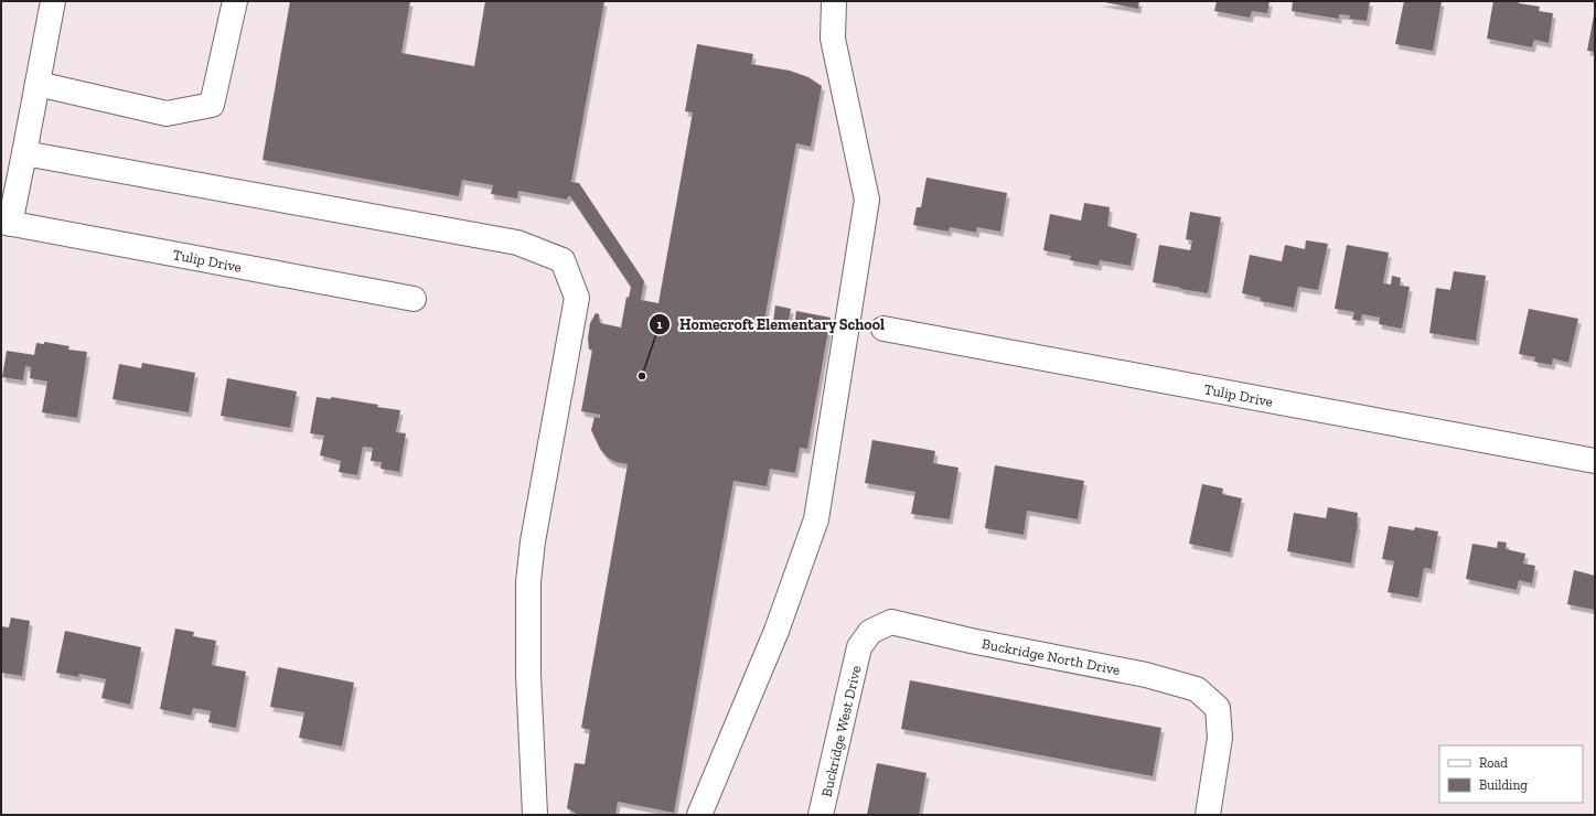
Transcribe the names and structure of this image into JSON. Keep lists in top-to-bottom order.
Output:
{
  "streets": {
    "street": ["Tulip Drive", "Buckridge North Drive", "Buckridge West Drive"]
  },
  "crossings": [
    ["Buckridge North Drive", "Buckridge West Drive"]
  ],
  "places": ["Homecroft Elementary School"],
  "legend": ["Road", "Building"]
}
